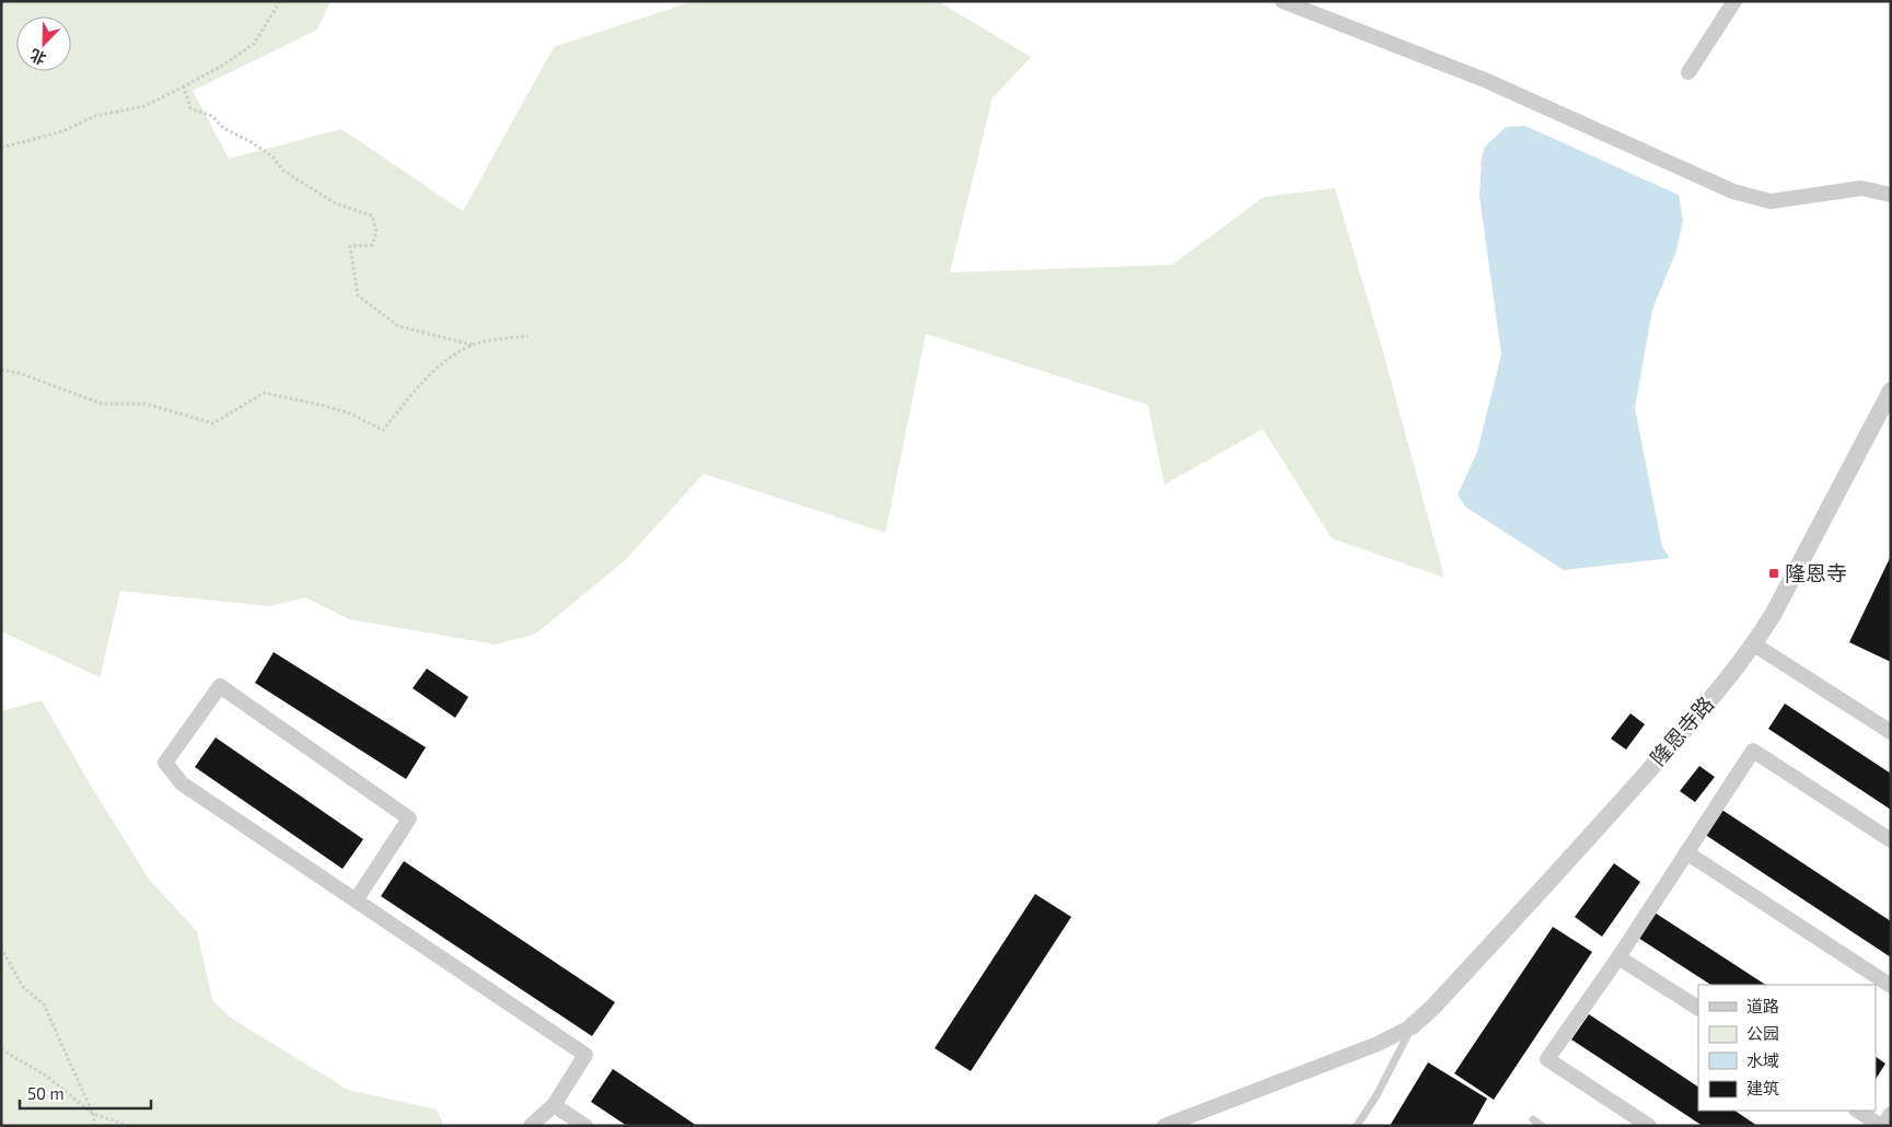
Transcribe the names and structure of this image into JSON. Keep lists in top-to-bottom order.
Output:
{
  "streets": {
    "street": ["隆恩寺路"]
  },
  "places": {
    "transit": ["隆恩寺"]
  },
  "legend": [
    "道路",
    "公园",
    "水域",
    "建筑"
  ],
  "scale_bar": "50 m",
  "north": "bottom left"
}
